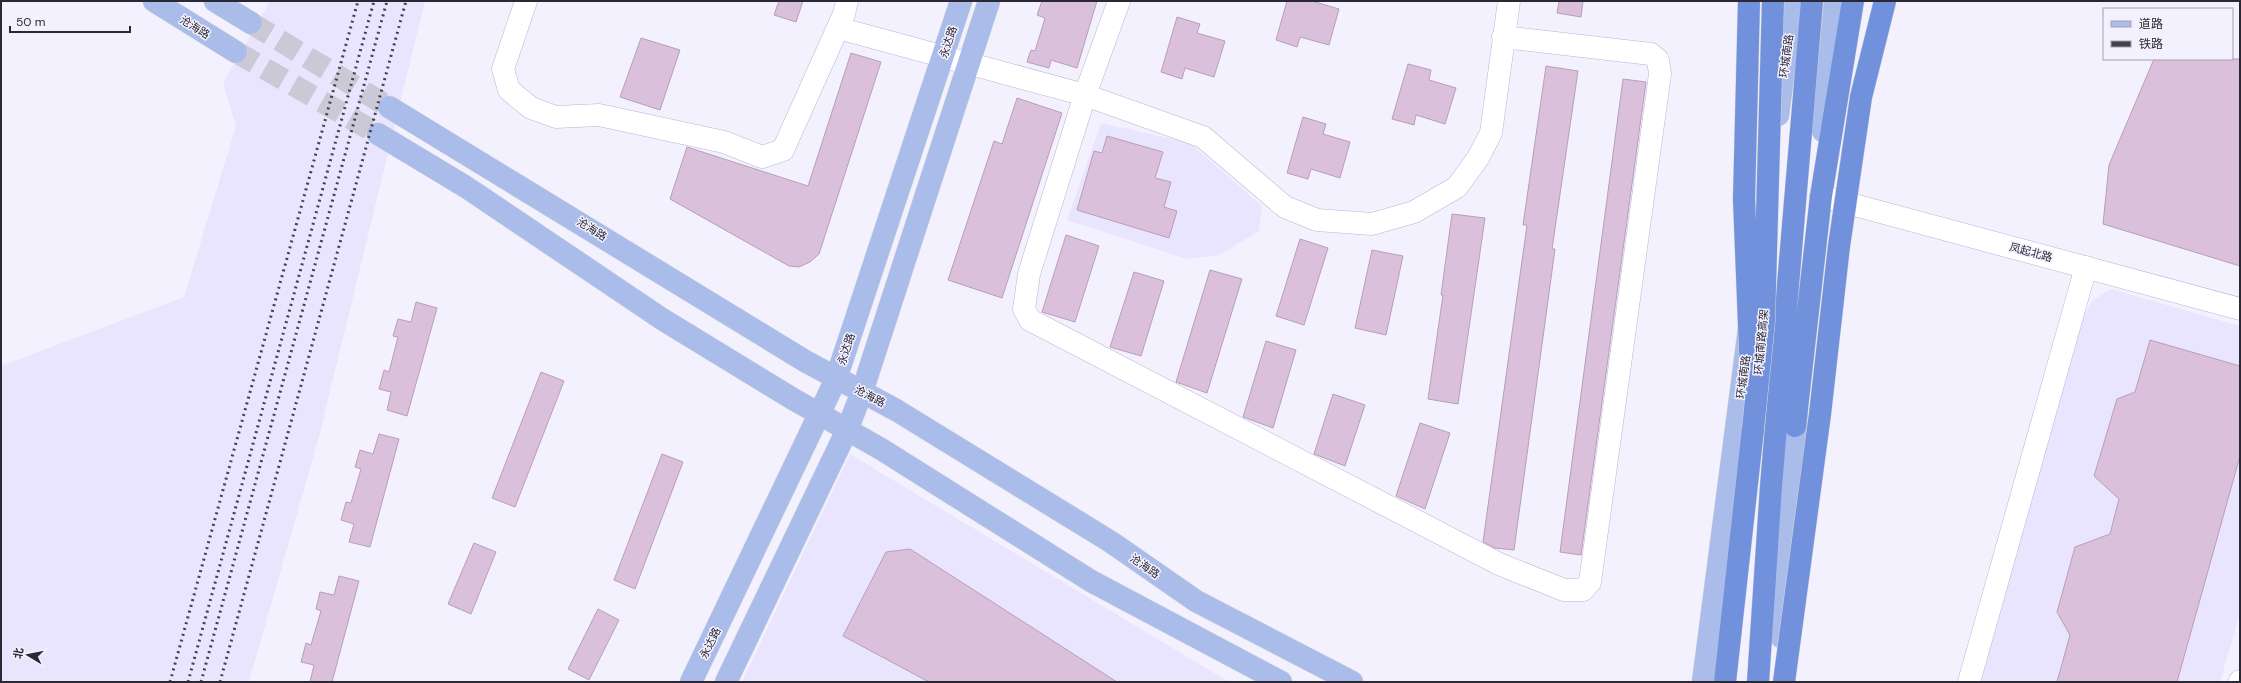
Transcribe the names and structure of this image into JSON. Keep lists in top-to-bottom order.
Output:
{
  "streets": {
    "highway": ["环城南路高架"],
    "main road": ["沧海路", "永达路", "环城南路"],
    "street": ["凤起北路"]
  },
  "crossings": [
    ["沧海路", "永达路"],
    ["环城南路", "环城南路高架"]
  ],
  "legend": ["道路", "铁路"],
  "scale_bar": "50 m",
  "north": "left"
}
